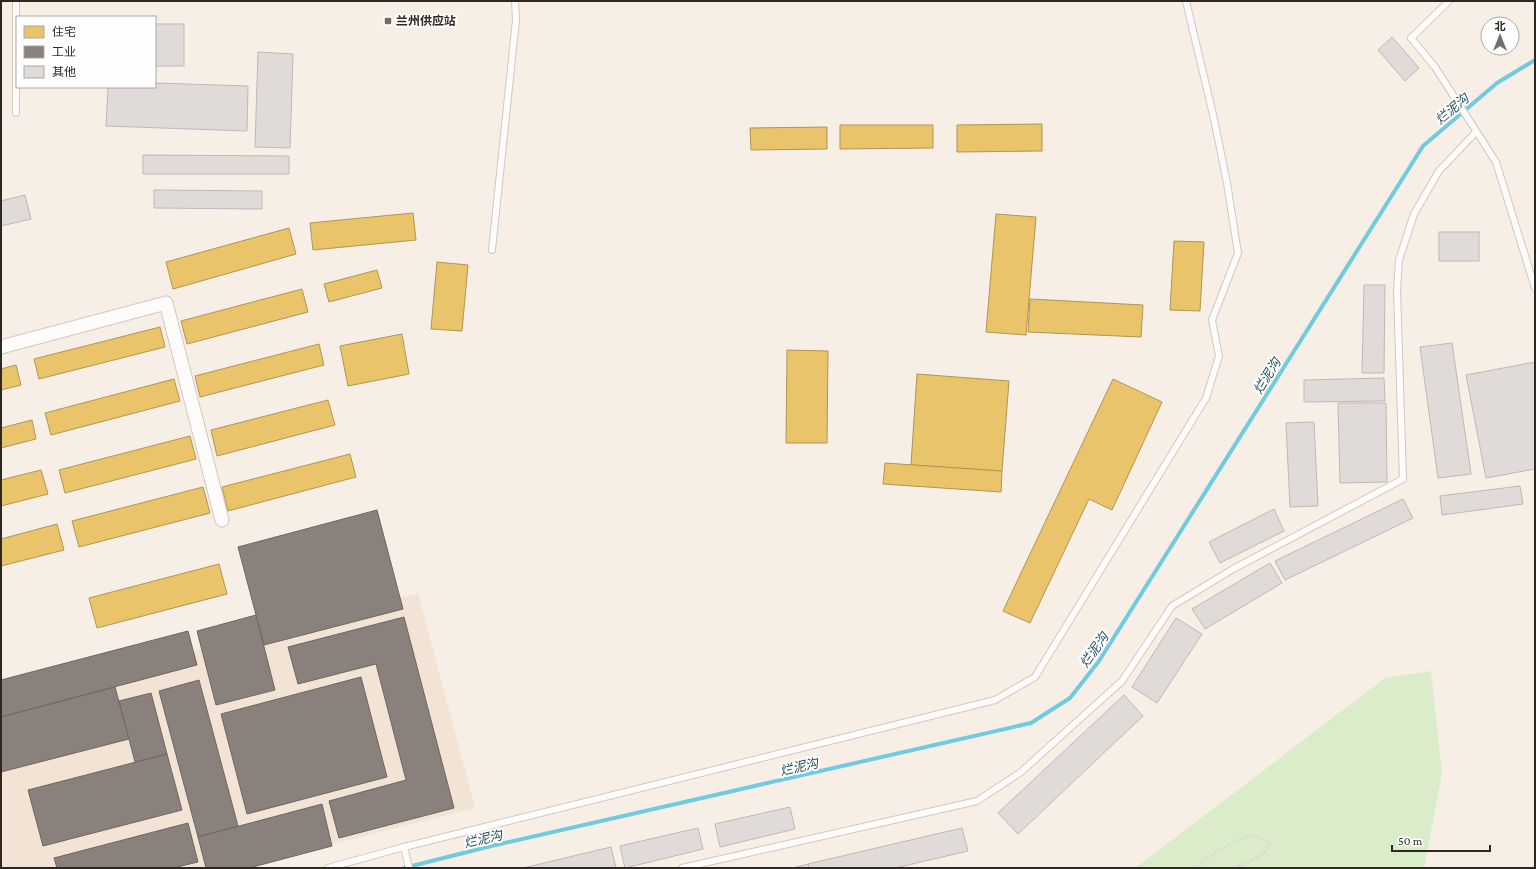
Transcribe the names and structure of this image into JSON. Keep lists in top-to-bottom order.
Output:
{
  "water": ["烂泥沟"],
  "places": {
    "transit": ["兰州供应站"]
  },
  "legend": ["住宅", "工业", "其他"],
  "scale_bar": "50 m",
  "north": "top"
}
